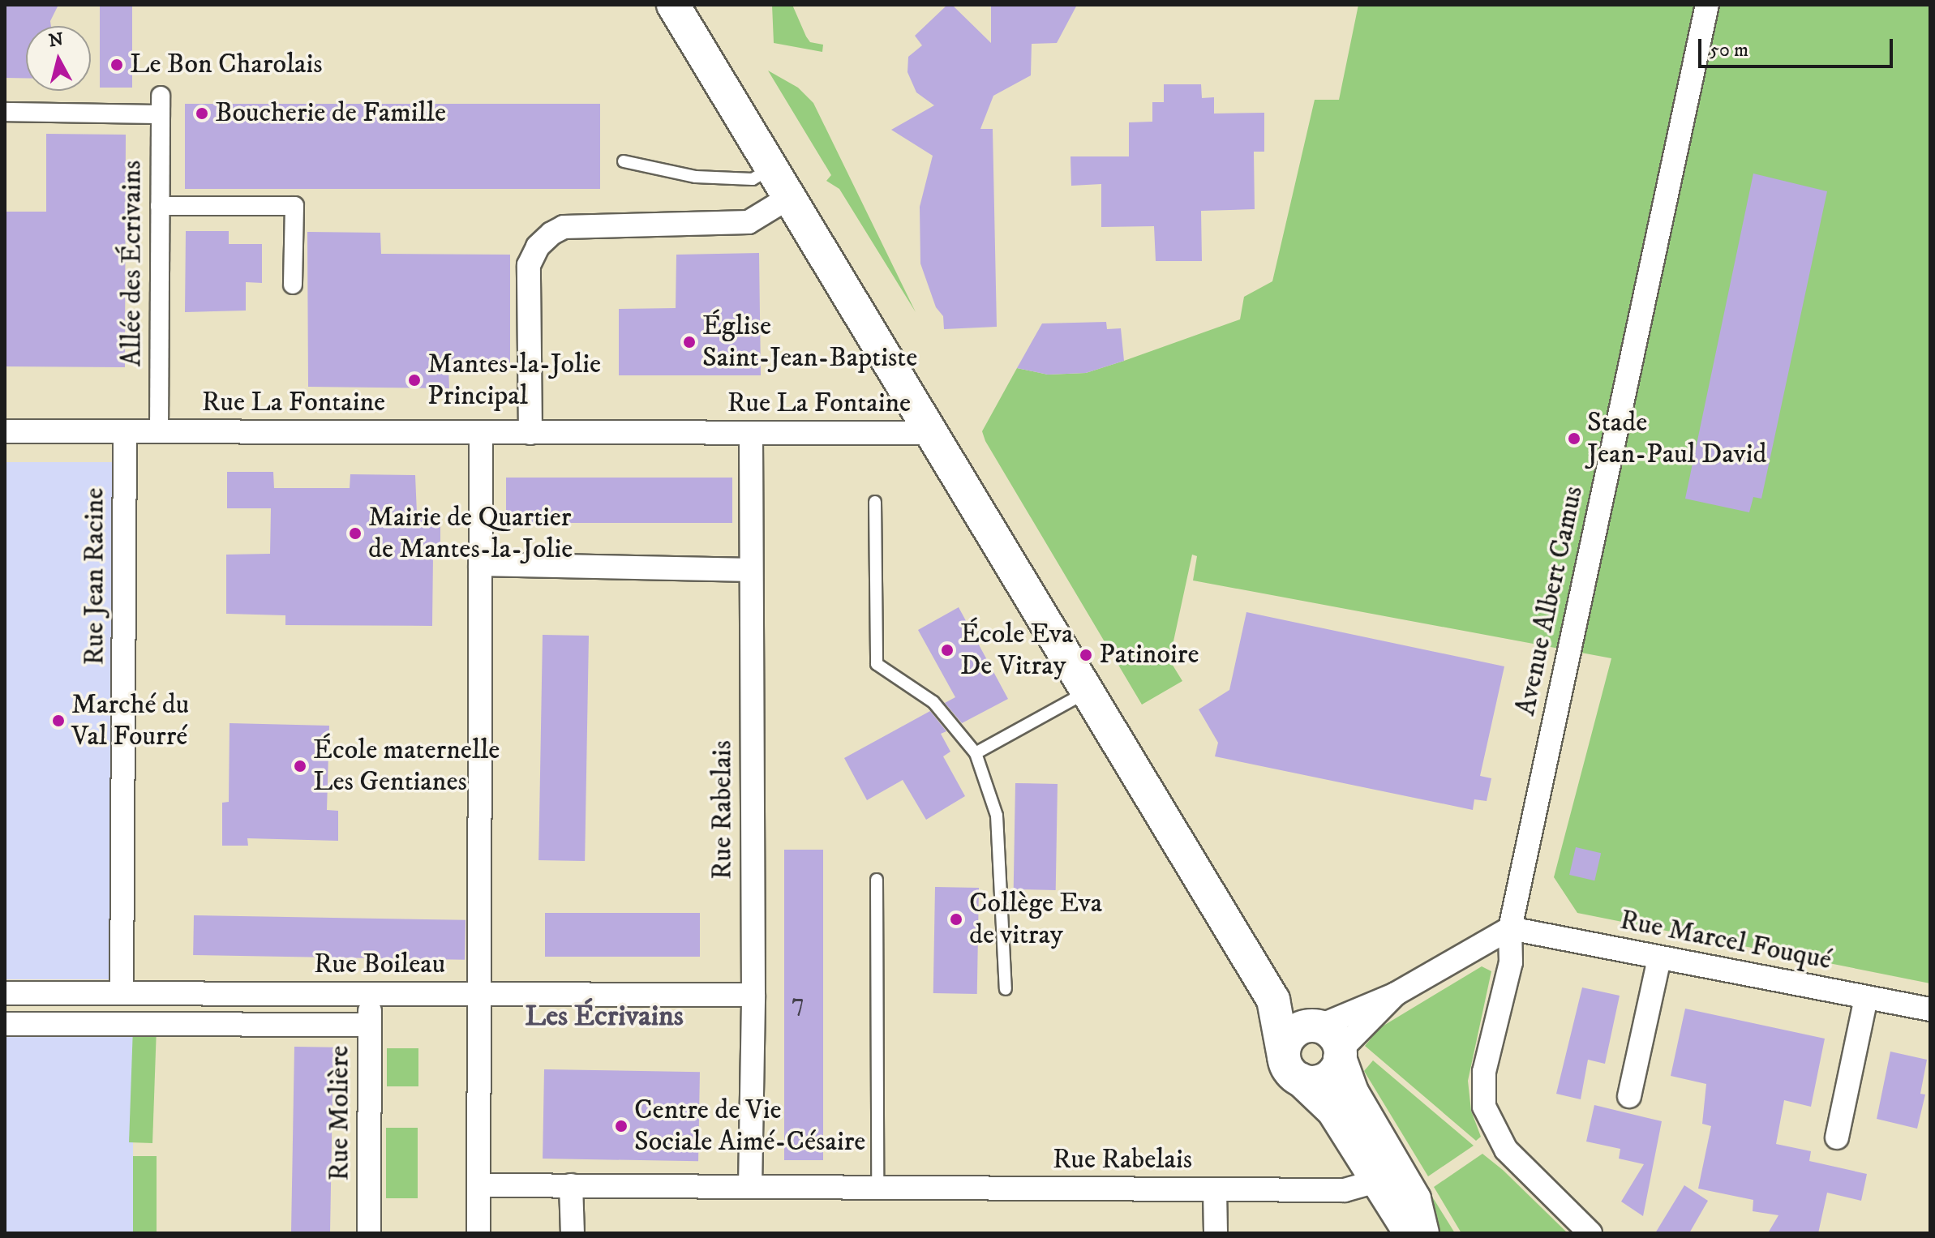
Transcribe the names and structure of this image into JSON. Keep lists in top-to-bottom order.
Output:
{
  "streets": {
    "street": [
      "Allée des Écrivains",
      "Rue La Fontaine",
      "Rue Jean Racine",
      "Avenue Albert Camus",
      "Rue Rabelais",
      "Rue Marcel Fouqué",
      "Rue Boileau",
      "Rue Molière"
    ]
  },
  "crossings": [
    ["Allée des Écrivains", "Rue La Fontaine"],
    ["Rue La Fontaine", "Rue Jean Racine"],
    ["Rue La Fontaine", "Rue Rabelais"],
    ["Rue Jean Racine", "Rue Boileau"],
    ["Avenue Albert Camus", "Rue Marcel Fouqué"],
    ["Rue Rabelais", "Rue Boileau"],
    ["Rue Boileau", "Rue Molière"]
  ],
  "districts": ["Les Écrivains"],
  "places": [
    "Le Bon Charolais",
    "Boucherie de Famille",
    "Église Saint-Jean-Baptiste",
    "Mantes-la-Jolie Principal",
    "Stade Jean-Paul David",
    "Mairie de Quartier de Mantes-la-Jolie",
    "École Eva De Vitray",
    "Patinoire",
    "Marché du Val Fourré",
    "École maternelle Les Gentianes",
    "Collège Eva de vitray",
    "Centre de Vie Sociale Aimé-Césaire"
  ],
  "house_numbers": ["7"],
  "scale_bar": "50 m",
  "north": "top"
}
